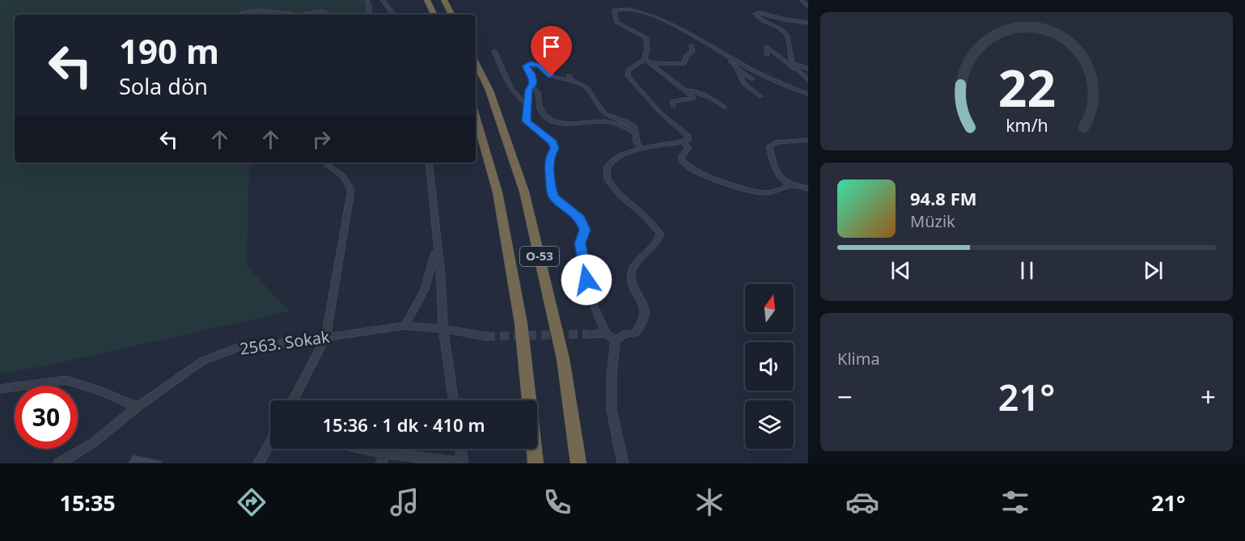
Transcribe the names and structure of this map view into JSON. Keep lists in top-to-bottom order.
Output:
{
  "streets": {
    "highway": ["O-53"],
    "street": ["2563. Sokak"]
  },
  "north": "top",
  "page": {
    "turn": ["190 m", "Sola dön"],
    "song": ["94.8 FM", "Müzik"],
    "tile": "Klima",
    "heat": ["−", "21°", "+"],
    "limit": "30",
    "trip": "15:36 · 1 dk · 410 m",
    "tabs": ["15:35", "21°"],
    "gauge": ["22", "km/h"]
  }
}
